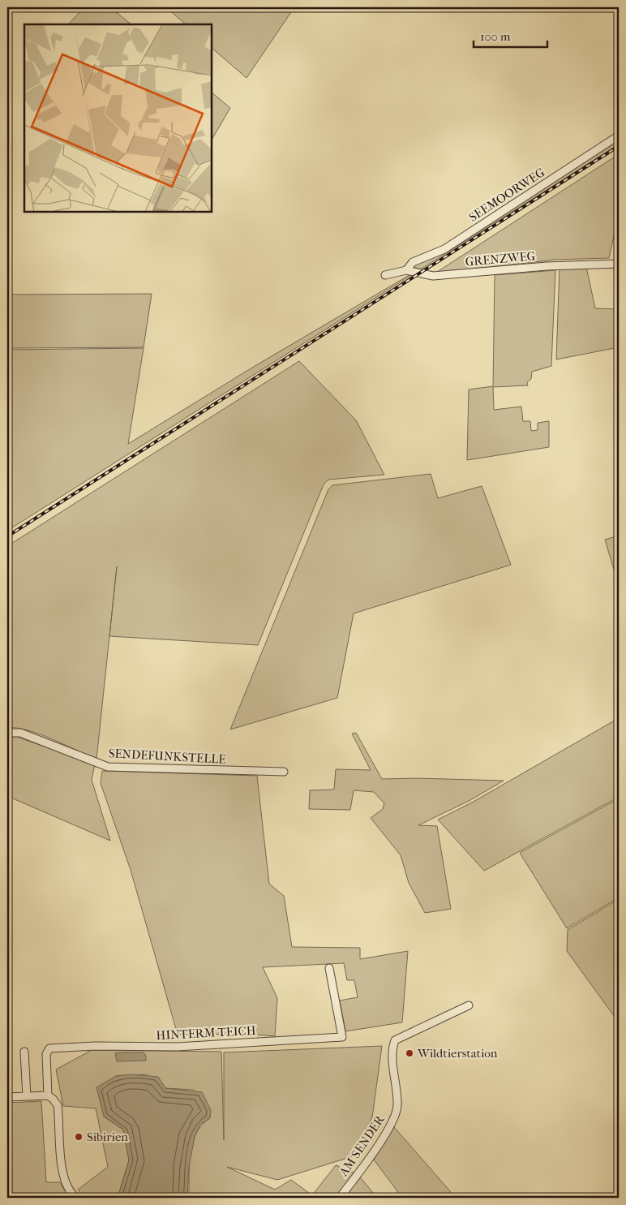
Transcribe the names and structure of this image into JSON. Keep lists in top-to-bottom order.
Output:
{
  "streets": {
    "street": [
      "SEEMOORWEG",
      "GRENZWEG",
      "SENDEFUNKSTELLE",
      "HINTERM TEICH",
      "AM SENDER"
    ]
  },
  "crossings": [
    ["SEEMOORWEG", "GRENZWEG"]
  ],
  "places": ["Wildtierstation", "Sibirien"],
  "scale_bar": "100 m"
}
